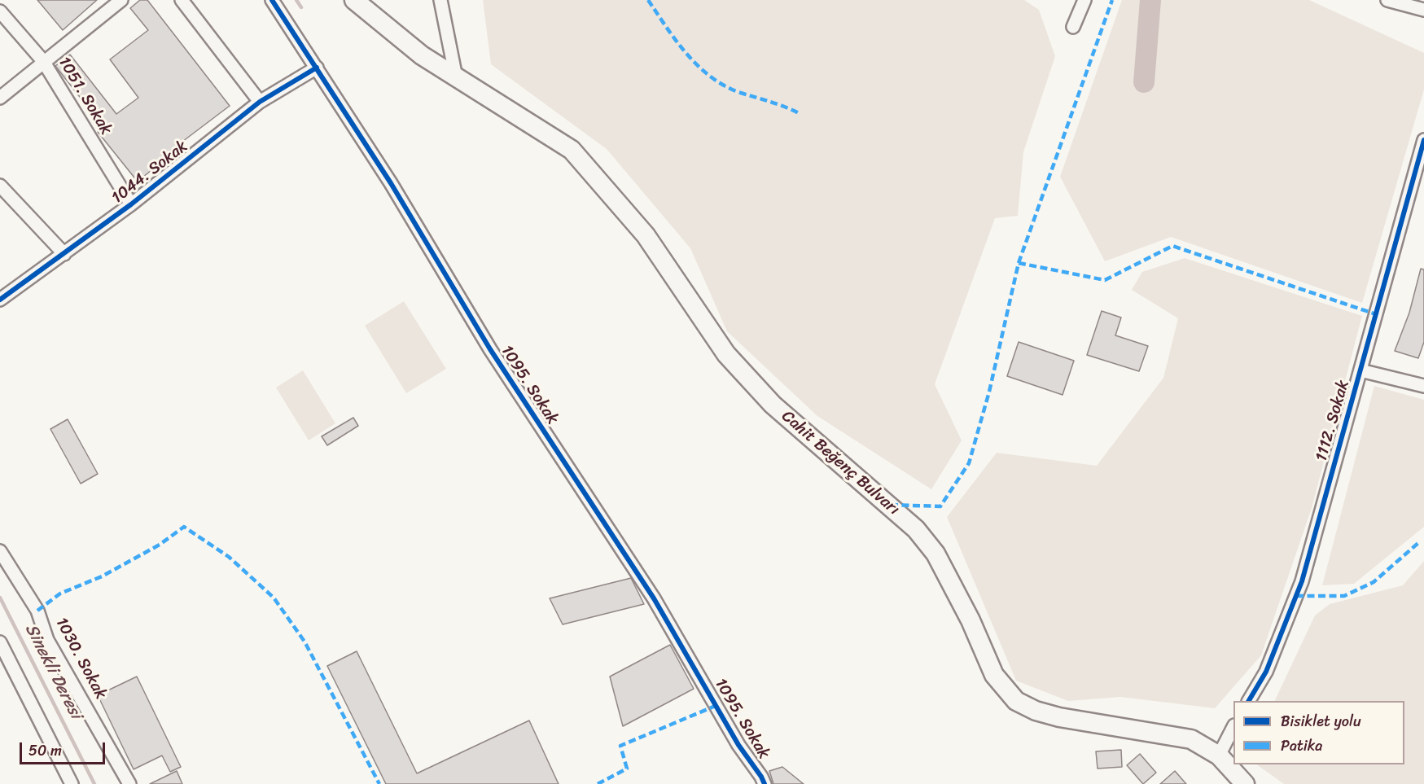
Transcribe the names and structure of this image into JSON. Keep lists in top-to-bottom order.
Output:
{
  "streets": {
    "main road": ["Cahit Beğenç Bulvarı"],
    "street": [
      "1051. Sokak",
      "1044. Sokak",
      "1095. Sokak",
      "1112. Sokak",
      "1030. Sokak"
    ]
  },
  "crossings": [
    ["1051. Sokak", "1044. Sokak"],
    ["1044. Sokak", "1095. Sokak"]
  ],
  "water": ["Sinekli Deresi"],
  "legend": ["Bisiklet yolu", "Patika"],
  "scale_bar": "50 m"
}
